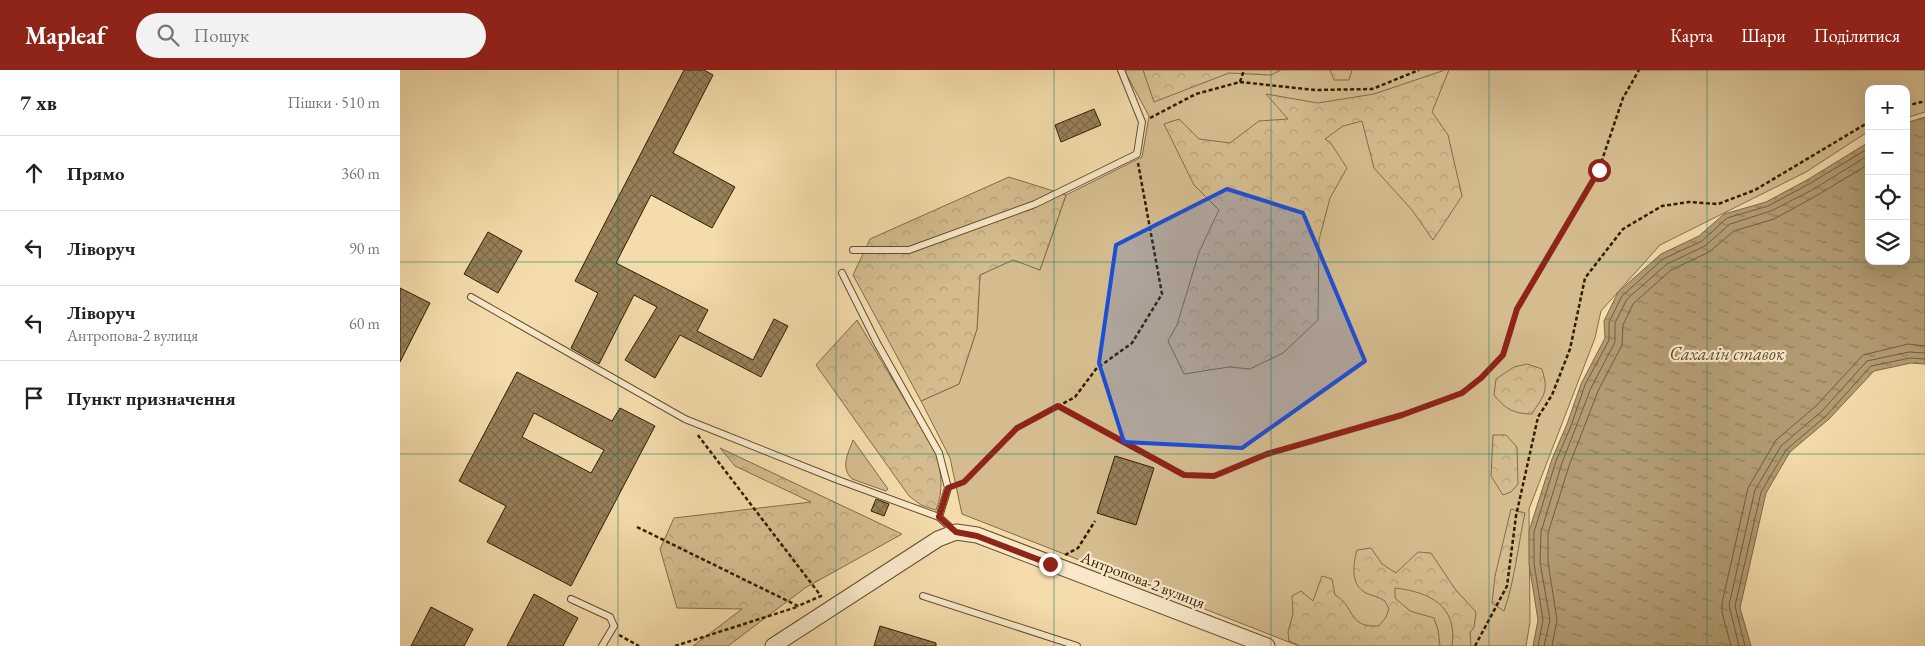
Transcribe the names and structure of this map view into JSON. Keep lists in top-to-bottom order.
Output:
{
  "streets": {
    "street": ["Антропова-2 вулиця"]
  },
  "water": ["Сахалін ставок"],
  "page": {
    "header": "Mapleaf",
    "search": "Пошук",
    "nav": ["Карта", "Шари", "Поділитися"],
    "heading": ["7 хв", "Пішки · 510 m"],
    "map_buttons": ["+", "−"],
    "list": [
      ["Прямо", "360 m"],
      ["Ліворуч", "90 m"],
      ["Ліворуч", "Антропова-2 вулиця", "60 m"],
      "Пункт призначення"
    ]
  }
}
